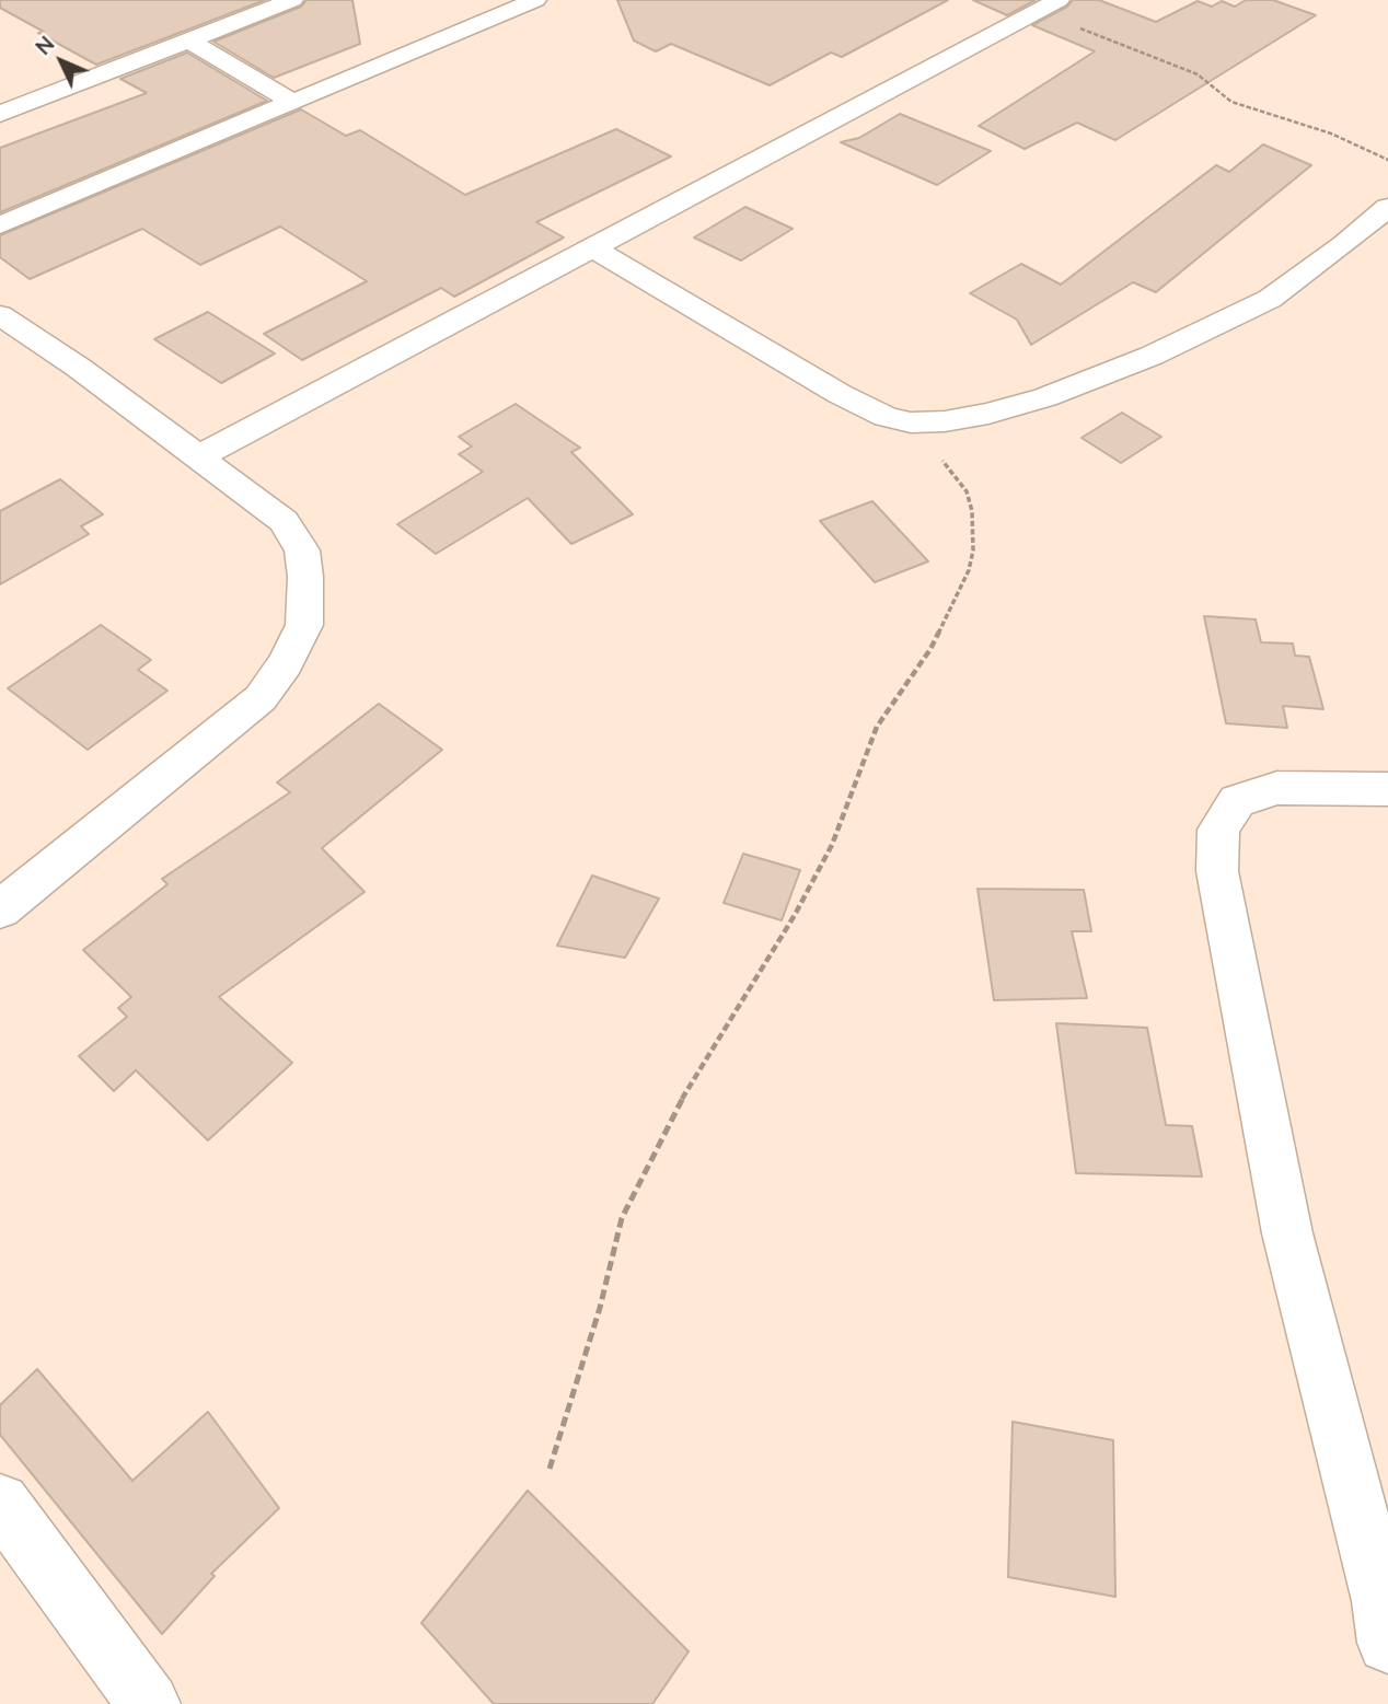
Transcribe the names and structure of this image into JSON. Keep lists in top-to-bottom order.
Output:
{
  "north": "top left"
}
